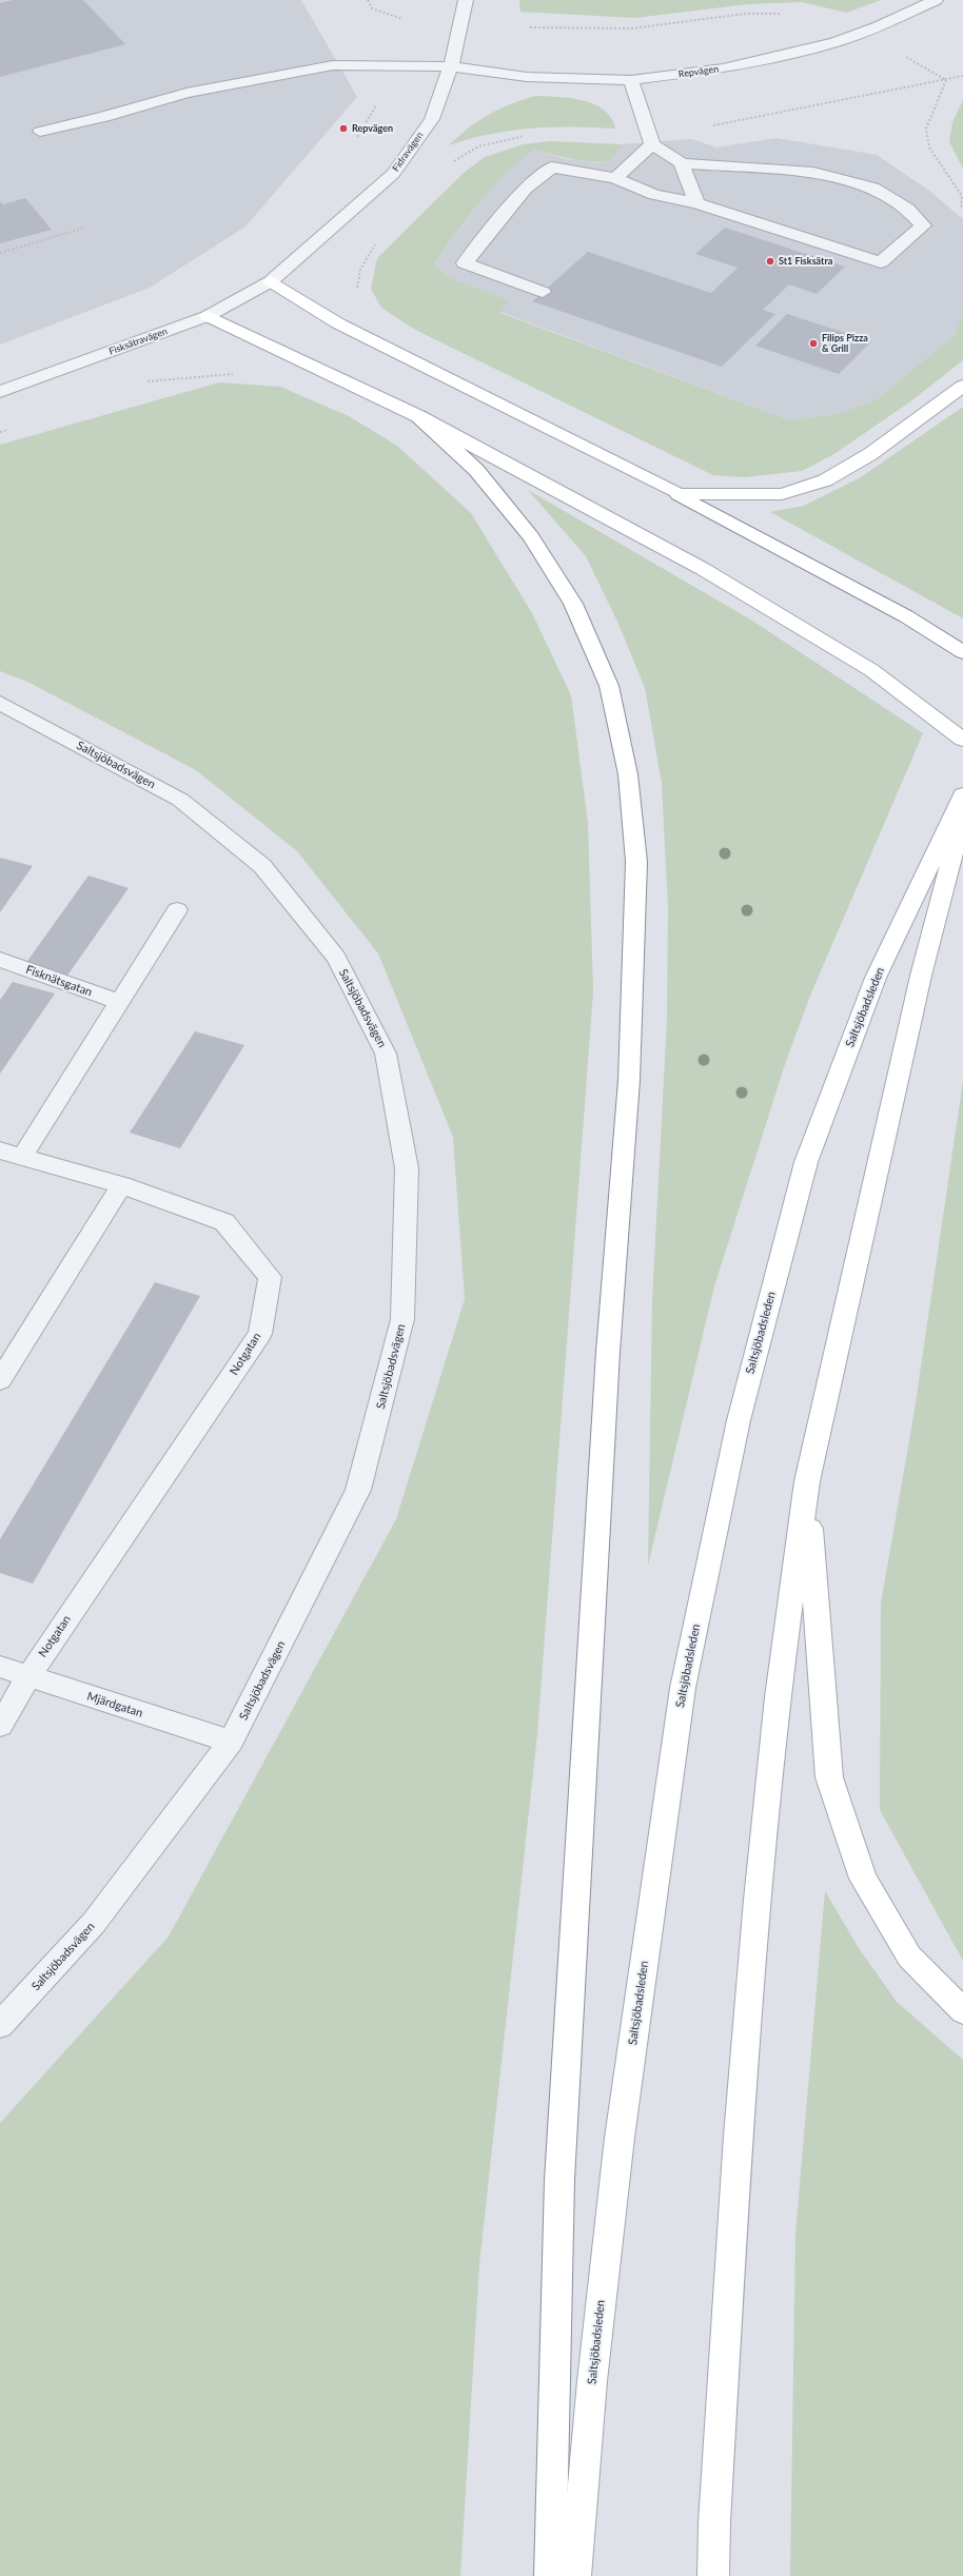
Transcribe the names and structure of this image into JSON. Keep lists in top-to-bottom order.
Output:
{
  "streets": {
    "main road": ["Saltsjöbadsleden"],
    "street": [
      "Repvägen",
      "Fidravägen",
      "Fisksätravägen",
      "Saltsjöbadsvägen",
      "Fisknätsgatan",
      "Notgatan",
      "Mjärdgatan"
    ]
  },
  "crossings": [
    ["Repvägen", "Fidravägen"],
    ["Fidravägen", "Fisksätravägen"],
    ["Saltsjöbadsvägen", "Mjärdgatan"],
    ["Notgatan", "Mjärdgatan"]
  ],
  "places": ["Repvägen", "St1 Fisksätra", "Filips Pizza & Grill"]
}
